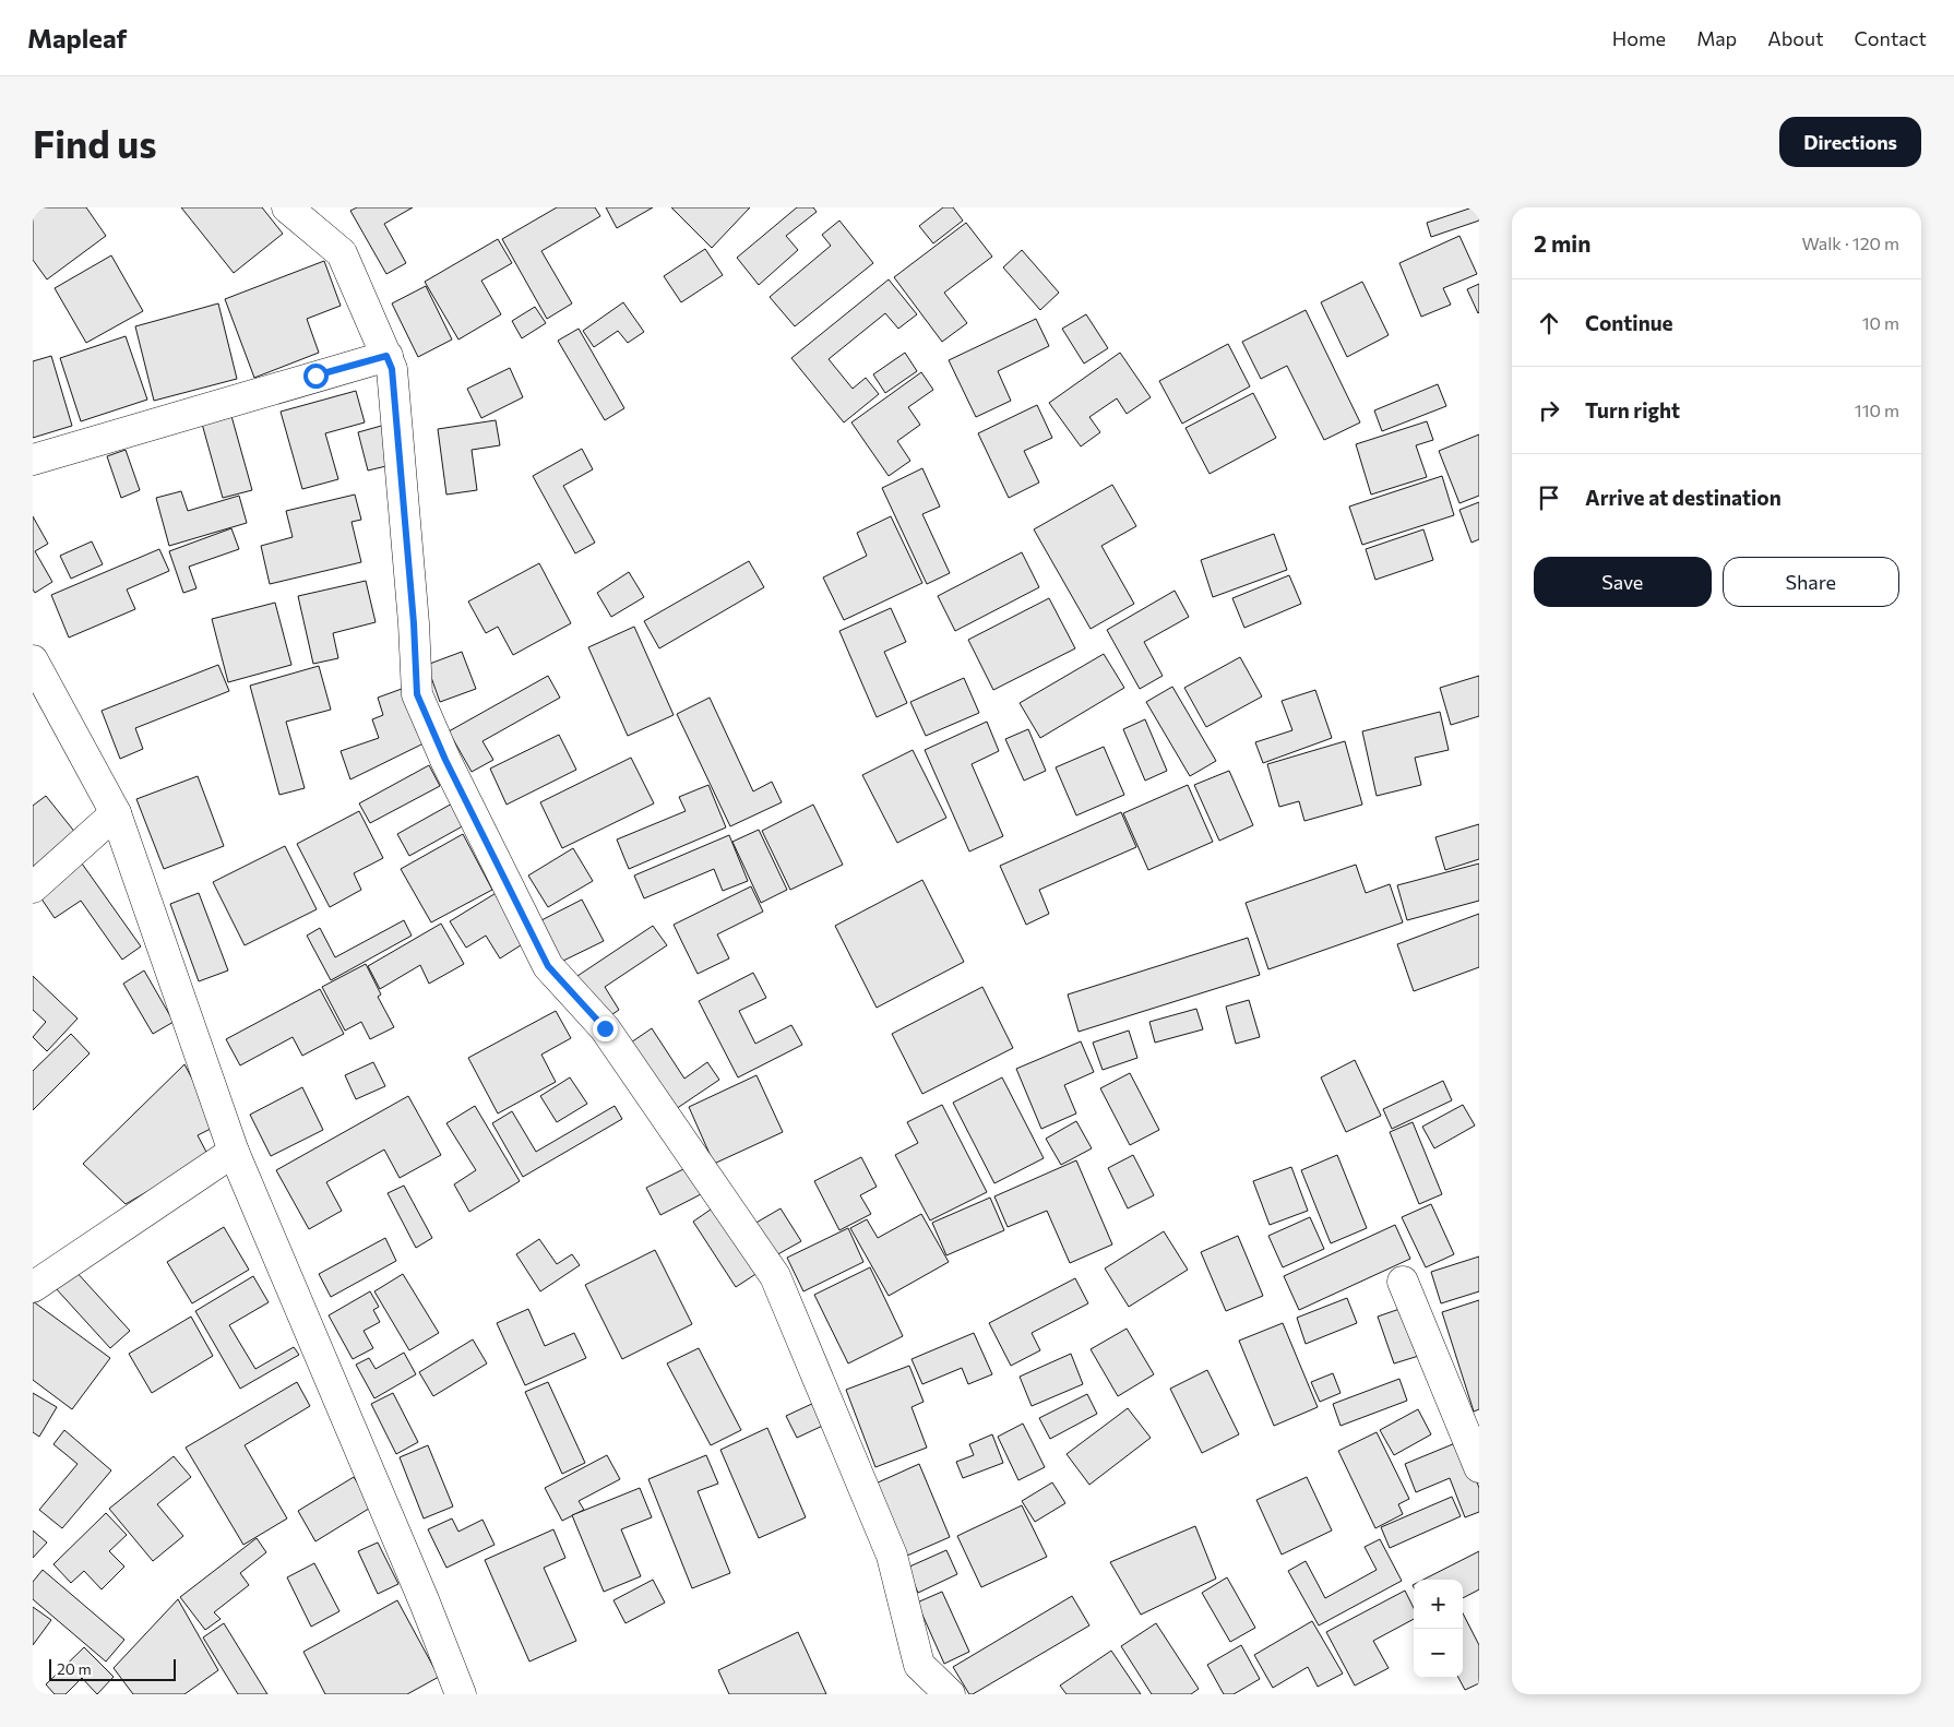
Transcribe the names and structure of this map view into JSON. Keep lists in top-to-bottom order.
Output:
{
  "scale_bar": "20 m",
  "page": {
    "header": "Mapleaf",
    "nav": [
      "Home",
      "Map",
      "About",
      "Contact"
    ],
    "buttons": [
      "Directions",
      ["Save", "Share"]
    ],
    "title": "Find us",
    "heading": ["2 min", "Walk · 120 m"],
    "list": [
      ["Continue", "10 m"],
      ["Turn right", "110 m"],
      "Arrive at destination"
    ],
    "map_buttons": ["+", "−"],
    "scale": "20 m"
  }
}
